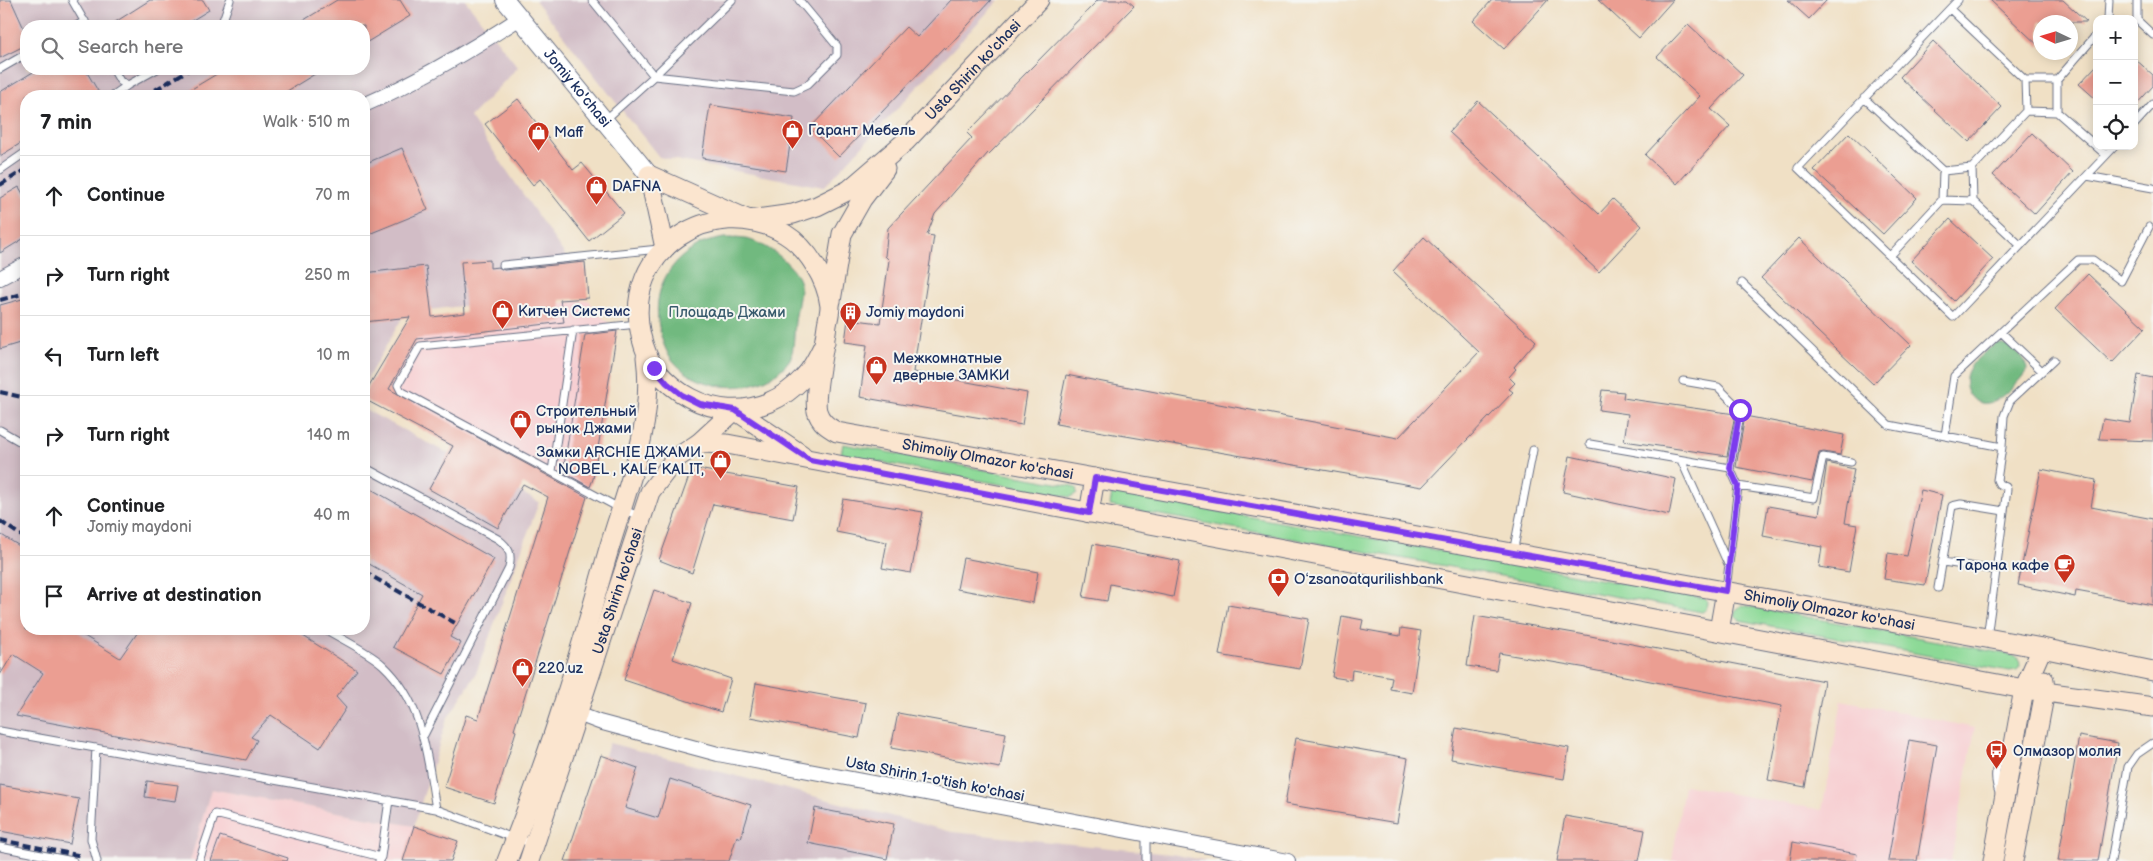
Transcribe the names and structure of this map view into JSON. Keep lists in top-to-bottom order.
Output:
{
  "streets": {
    "main road": ["Usta Shirin ko'chasi", "Shimoliy Olmazor ko'chasi"],
    "street": ["Jomiy ko'chasi", "Usta Shirin 1-o'tish ko'chasi"]
  },
  "crossings": [
    ["Usta Shirin ko'chasi", "Usta Shirin 1-o'tish ko'chasi"]
  ],
  "parks": ["Площадь Джами"],
  "places": {
    "shop": [
      "Гарант Мебель",
      "Maff",
      "DAFNA",
      "Китчен Системс",
      "Межкомнатные дверные ЗАМКИ",
      "Строительный рынок Джами",
      "Замки ARCHIE ДЖАМИ. NOBEL , KALE KALIT,",
      "220.uz"
    ],
    "building": ["Jomiy maydoni"],
    "cafe": ["Тарона кафе"],
    "bank": ["Oʻzsanoatqurilishbank"],
    "bus stop": ["Олмазор молия"]
  },
  "north": "left",
  "page": {
    "map_buttons": ["+", "−"],
    "search": "Search here",
    "heading": ["7 min", "Walk · 510 m"],
    "list": [
      ["Continue", "70 m"],
      ["Turn right", "250 m"],
      ["Turn left", "10 m"],
      ["Turn right", "140 m"],
      ["Continue", "Jomiy maydoni", "40 m"],
      "Arrive at destination"
    ]
  }
}
